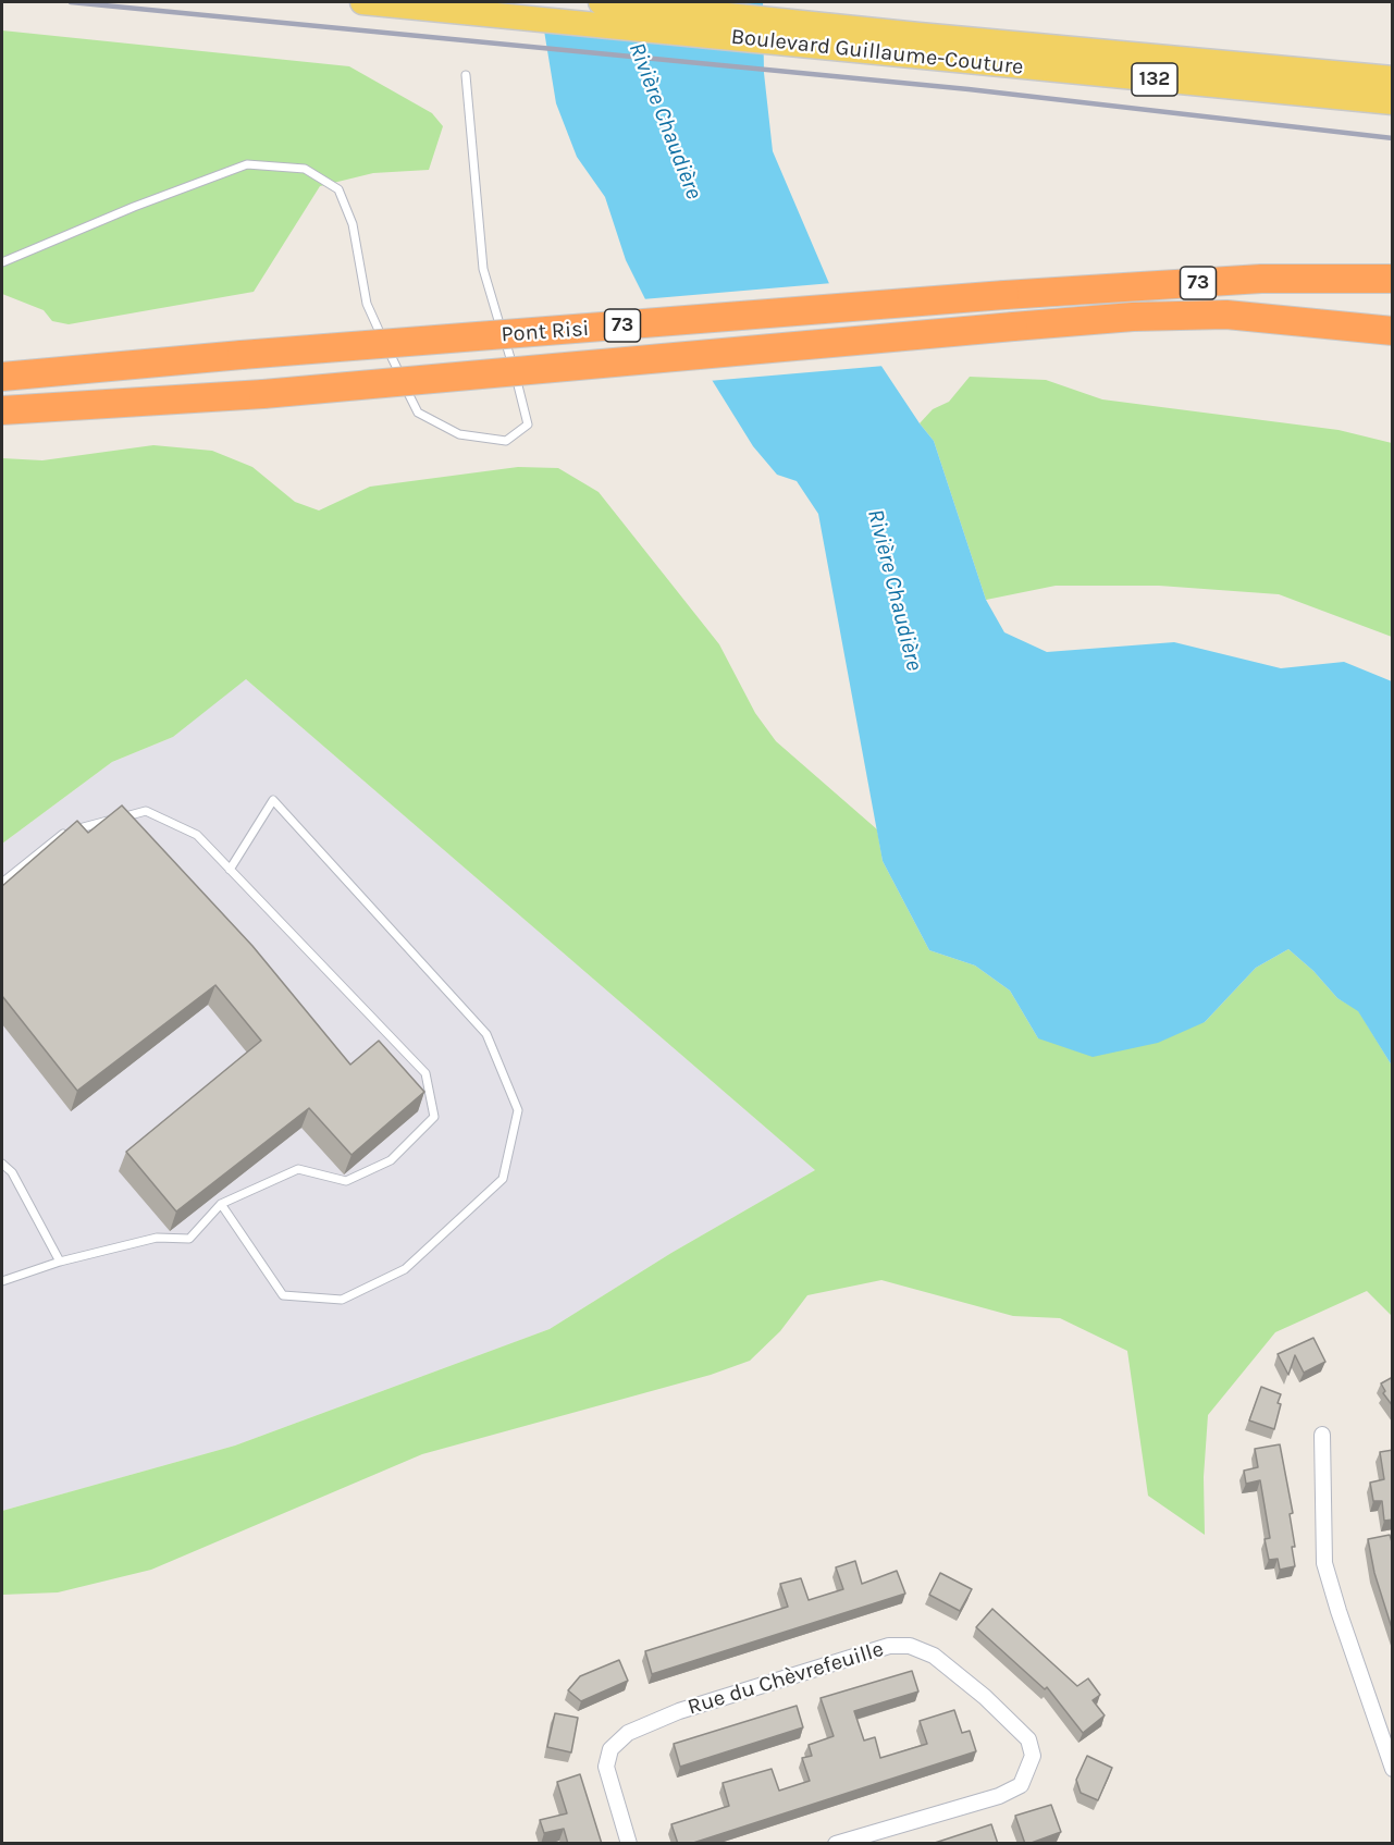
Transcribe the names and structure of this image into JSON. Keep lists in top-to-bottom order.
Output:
{
  "streets": {
    "highway": ["73", "Pont Risi"],
    "main road": ["Boulevard Guillaume-Couture", "132"],
    "street": ["Rue du Chèvrefeuille"]
  },
  "water": ["Rivière Chaudière"]
}
